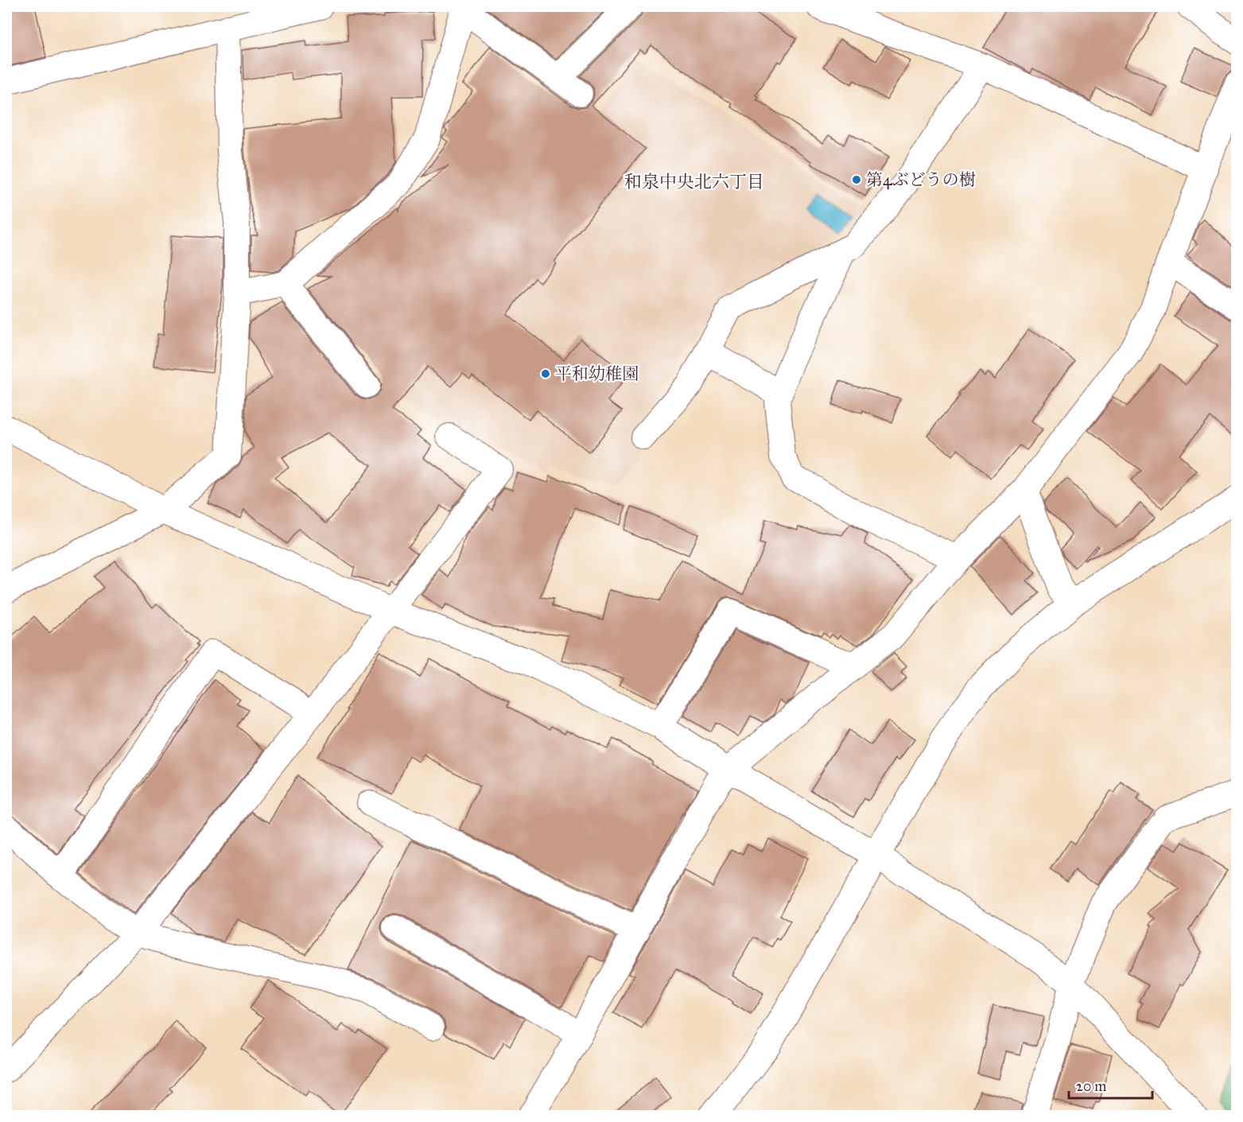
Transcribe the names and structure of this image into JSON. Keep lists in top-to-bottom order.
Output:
{
  "districts": ["和泉中央北六丁目"],
  "places": ["第4ぶどうの樹", "平和幼稚園"],
  "scale_bar": "20 m"
}
